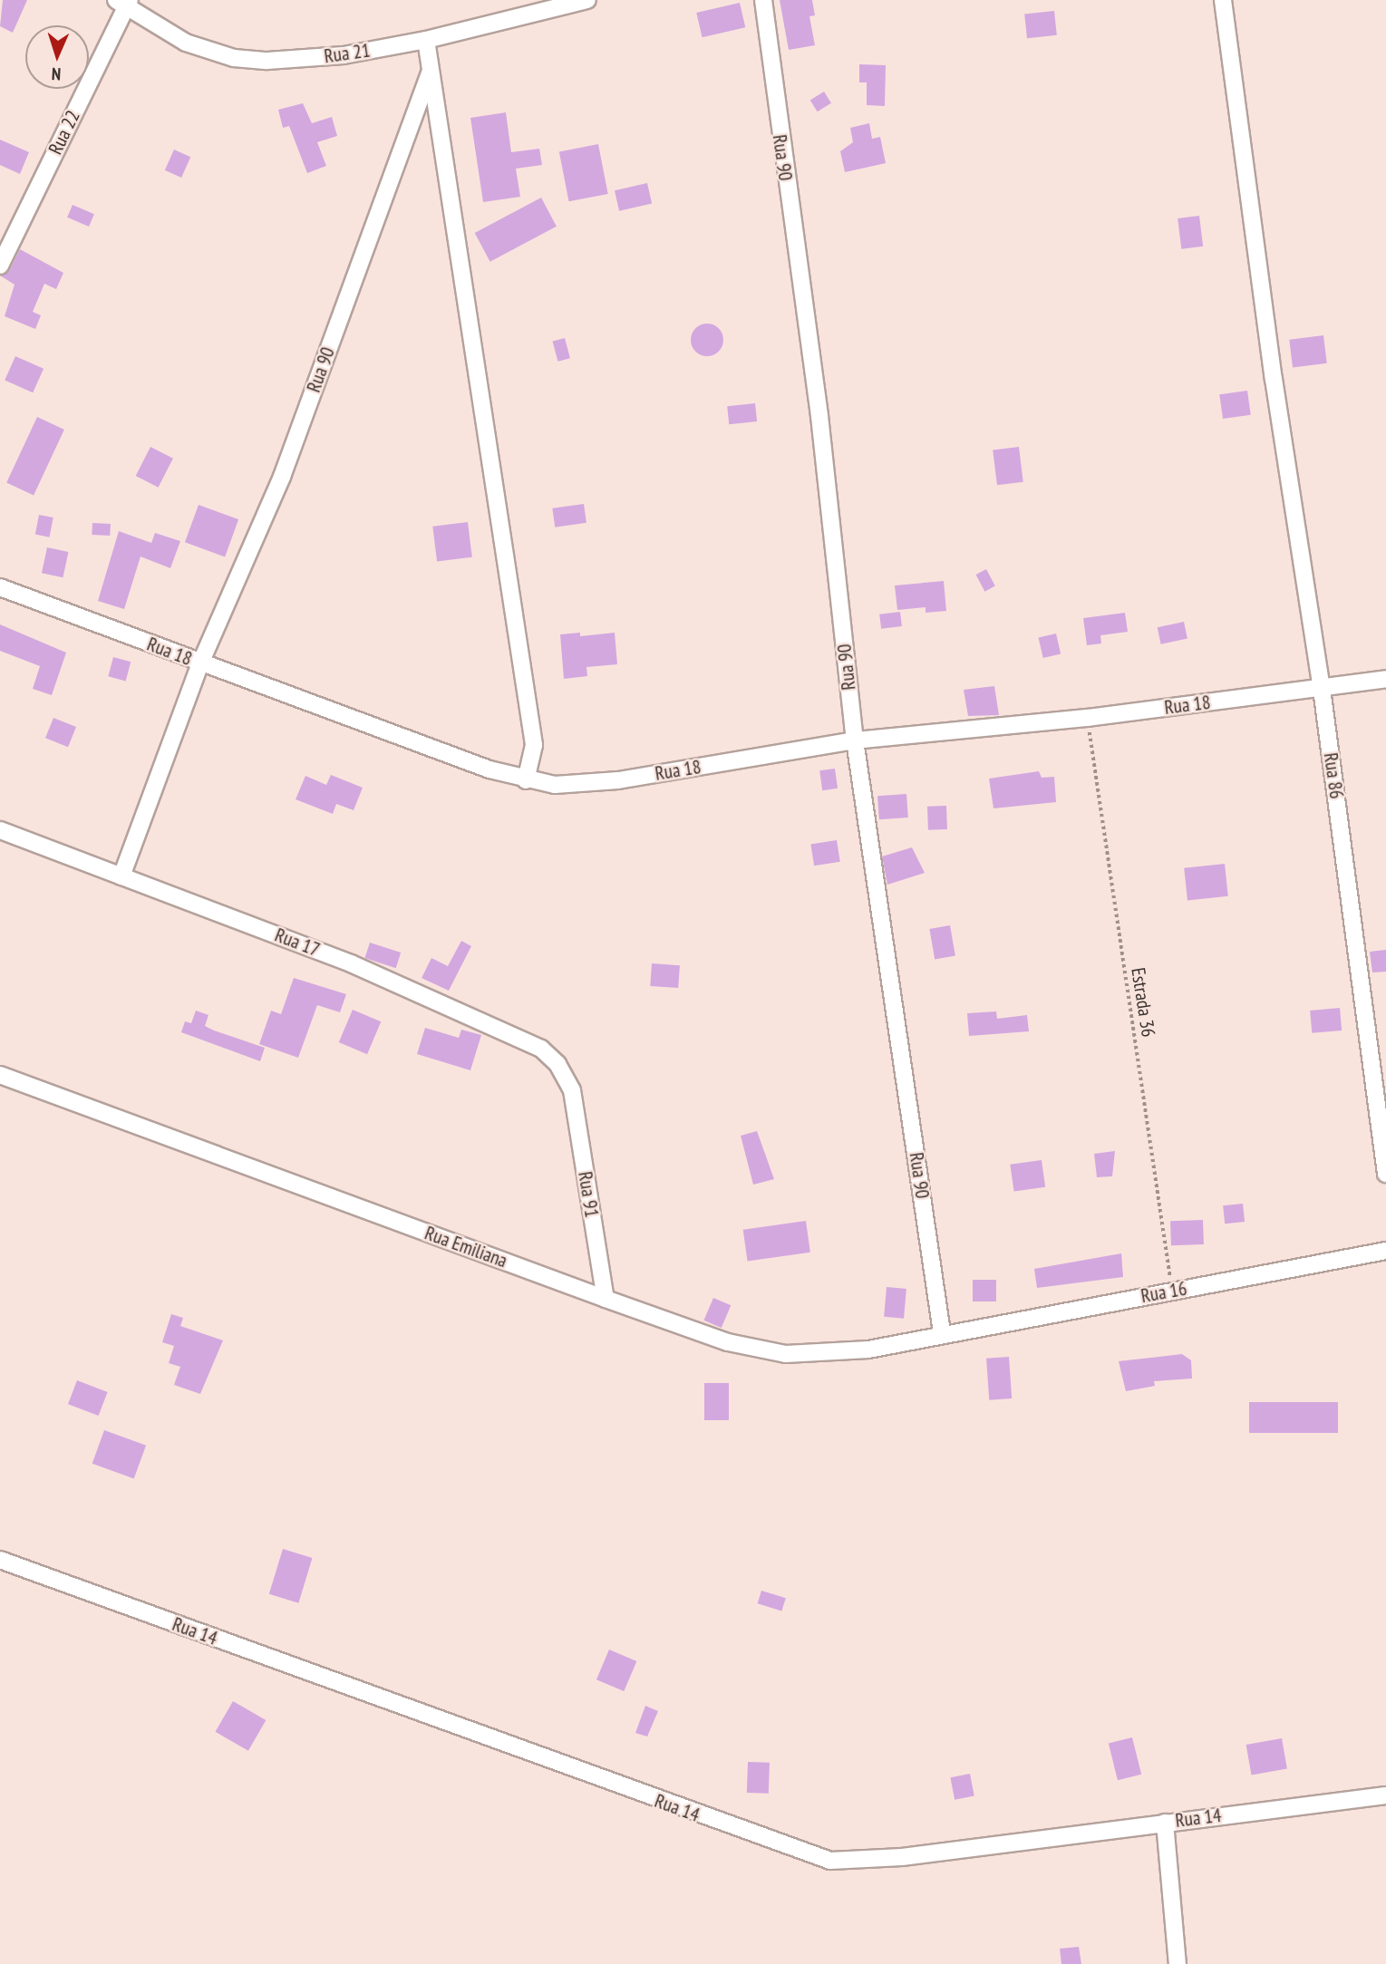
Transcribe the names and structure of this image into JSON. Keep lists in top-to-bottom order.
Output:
{
  "streets": {
    "street": [
      "Rua 21",
      "Rua 22",
      "Rua 90",
      "Rua 18",
      "Rua 86",
      "Rua 17",
      "Rua 91",
      "Rua Emiliana",
      "Rua 16",
      "Rua 14"
    ],
    "path": ["Estrada 36"]
  },
  "crossings": [
    ["Rua 21", "Rua 22"],
    ["Rua 90", "Rua 18"],
    ["Rua 90", "Rua 17"],
    ["Rua 90", "Rua Emiliana"],
    ["Rua 90", "Rua 16"],
    ["Rua 18", "Rua 86"],
    ["Rua 18", "Estrada 36"],
    ["Rua 17", "Rua 91"],
    ["Estrada 36", "Rua 16"],
    ["Rua 91", "Rua Emiliana"],
    ["Rua Emiliana", "Rua 16"]
  ],
  "north": "bottom"
}
